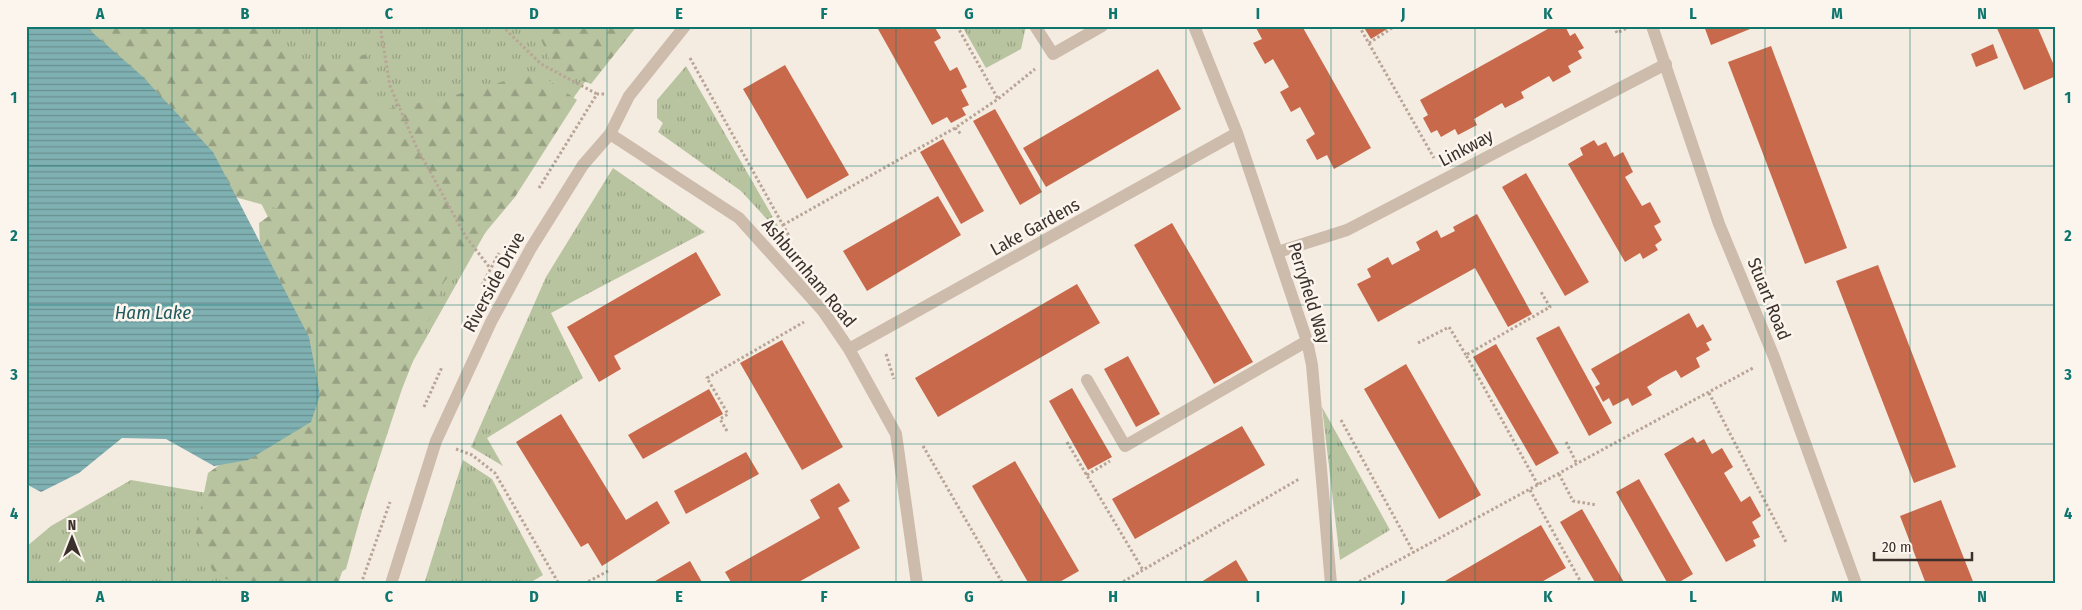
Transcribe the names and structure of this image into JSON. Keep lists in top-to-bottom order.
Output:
{
  "streets": {
    "street": [
      "Linkway",
      "Lake Gardens",
      "Ashburnham Road",
      "Riverside Drive",
      "Perryfield Way",
      "Stuart Road"
    ]
  },
  "crossings": [
    ["Linkway", "Perryfield Way"],
    ["Linkway", "Stuart Road"],
    ["Lake Gardens", "Ashburnham Road"],
    ["Lake Gardens", "Perryfield Way"],
    ["Ashburnham Road", "Riverside Drive"]
  ],
  "water": ["Ham Lake"],
  "scale_bar": "20 m",
  "north": "top",
  "grid": {
    "columns": [
      "A",
      "B",
      "C",
      "D",
      "E",
      "F",
      "G",
      "H",
      "I",
      "J",
      "K",
      "L",
      "M",
      "N"
    ],
    "rows": [
      "1",
      "2",
      "3",
      "4"
    ]
  }
}
